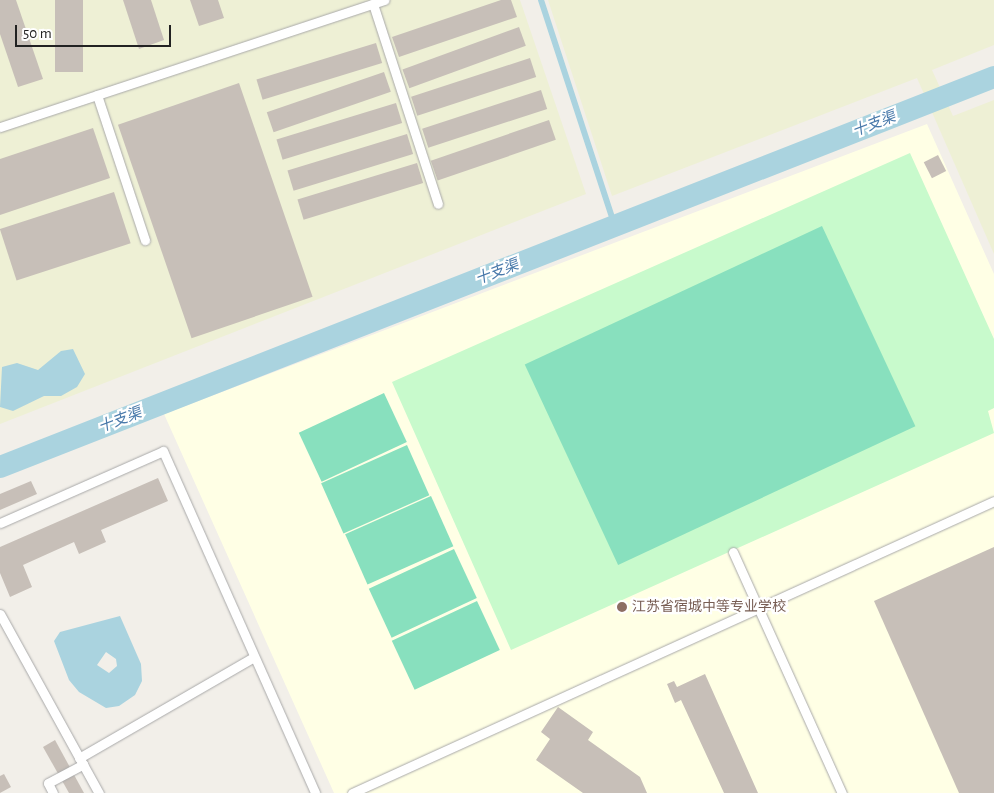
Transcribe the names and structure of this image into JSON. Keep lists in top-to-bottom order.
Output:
{
  "water": ["十支渠"],
  "places": ["江苏省宿城中等专业学校"],
  "scale_bar": "50 m"
}
